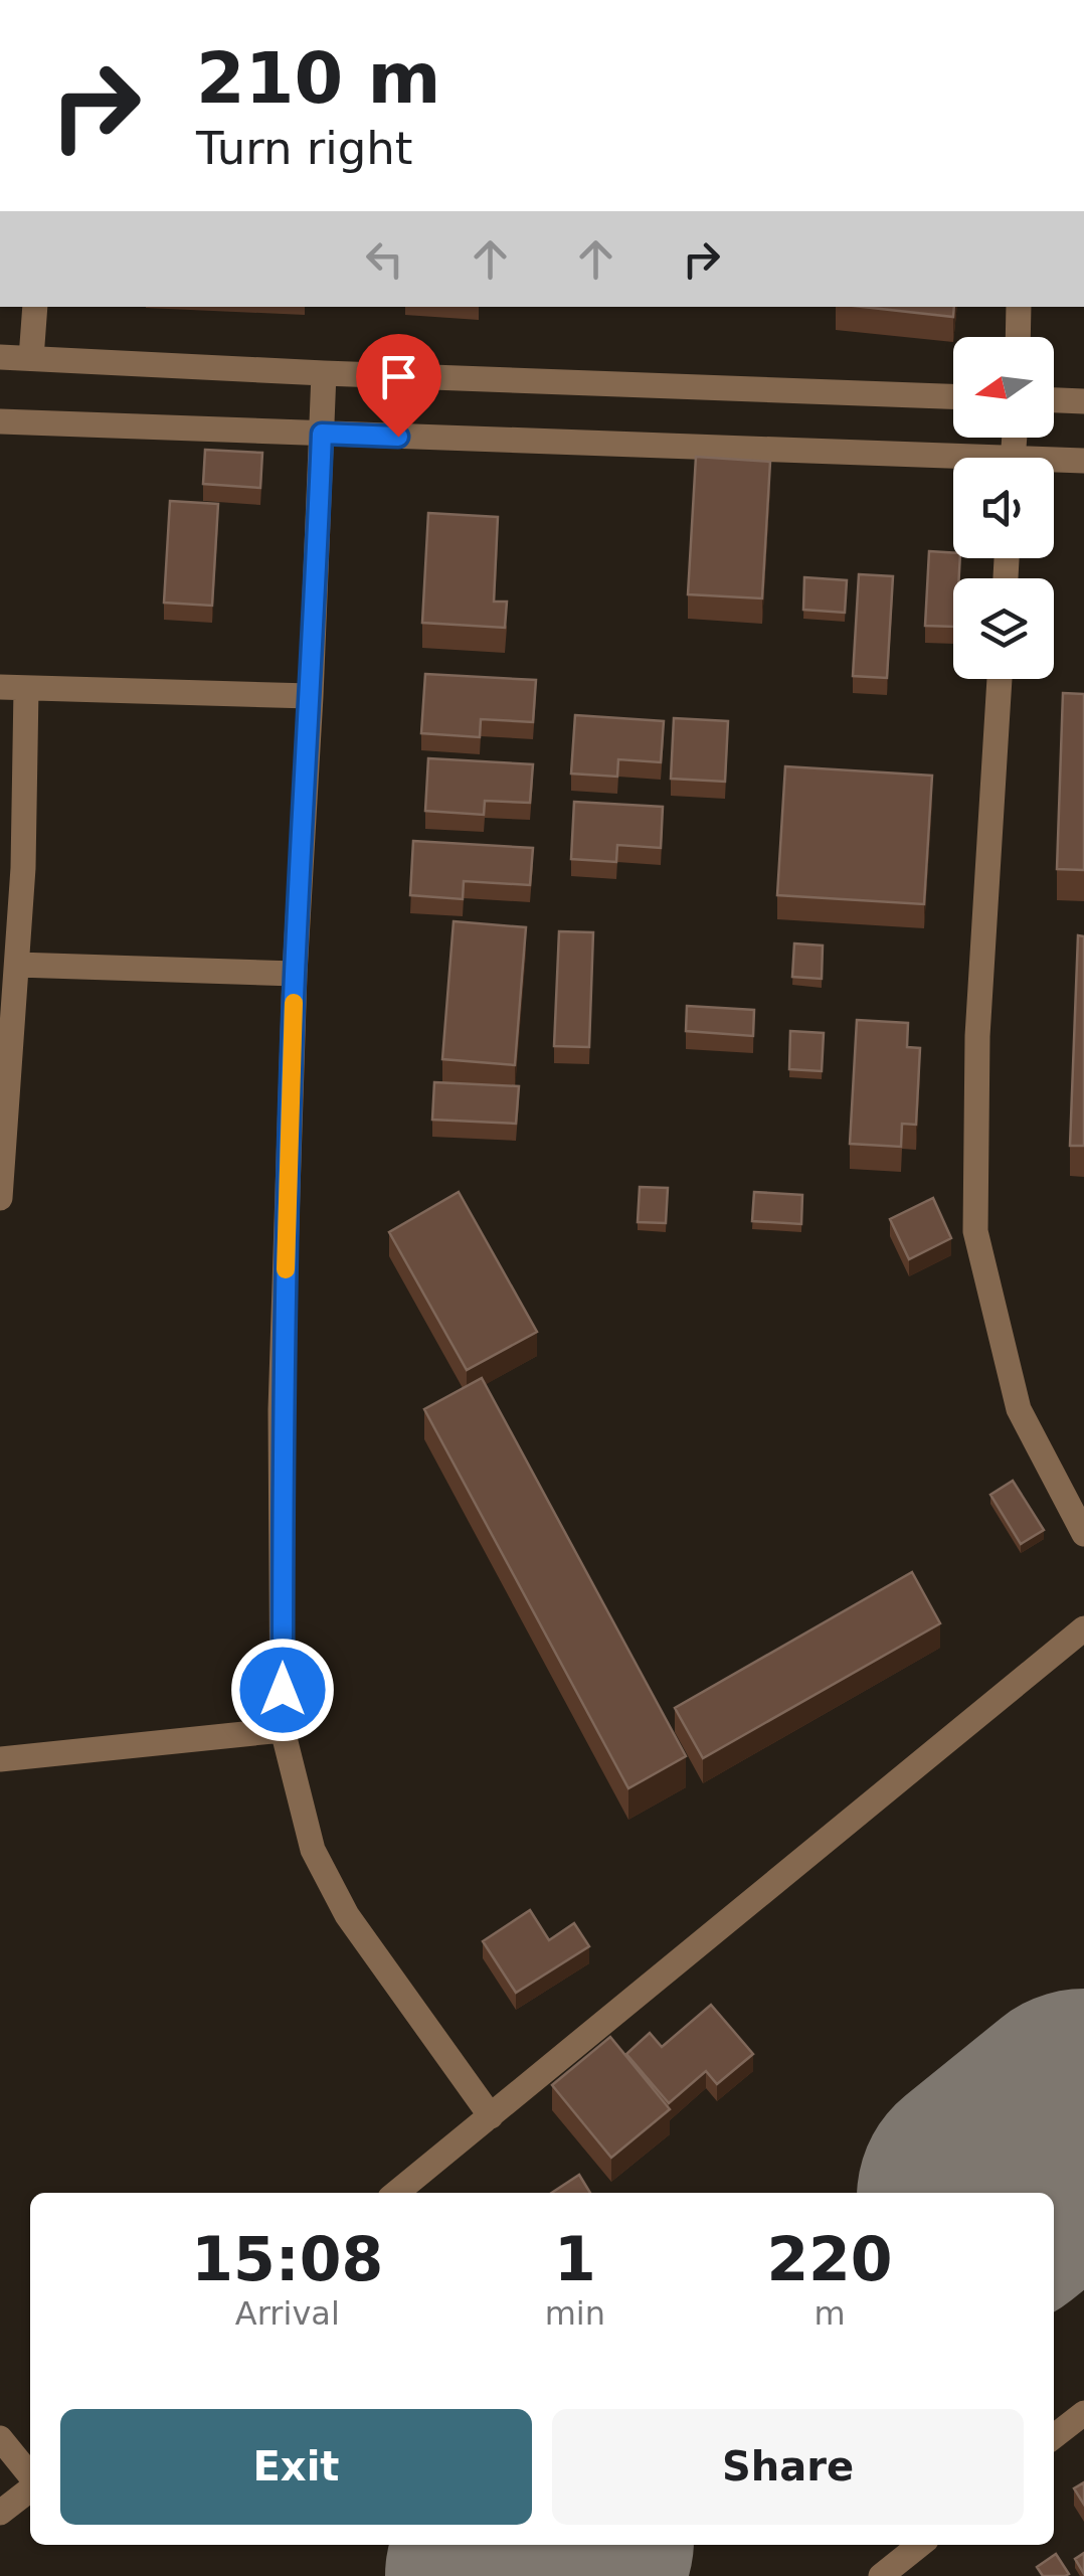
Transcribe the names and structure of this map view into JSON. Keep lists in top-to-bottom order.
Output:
{
  "north": "left",
  "page": {
    "turn": ["210 m", "Turn right"],
    "eta": [
      "15:08",
      "Arrival",
      "1",
      "min",
      "220",
      "m"
    ],
    "buttons": ["Exit", "Share"]
  }
}
